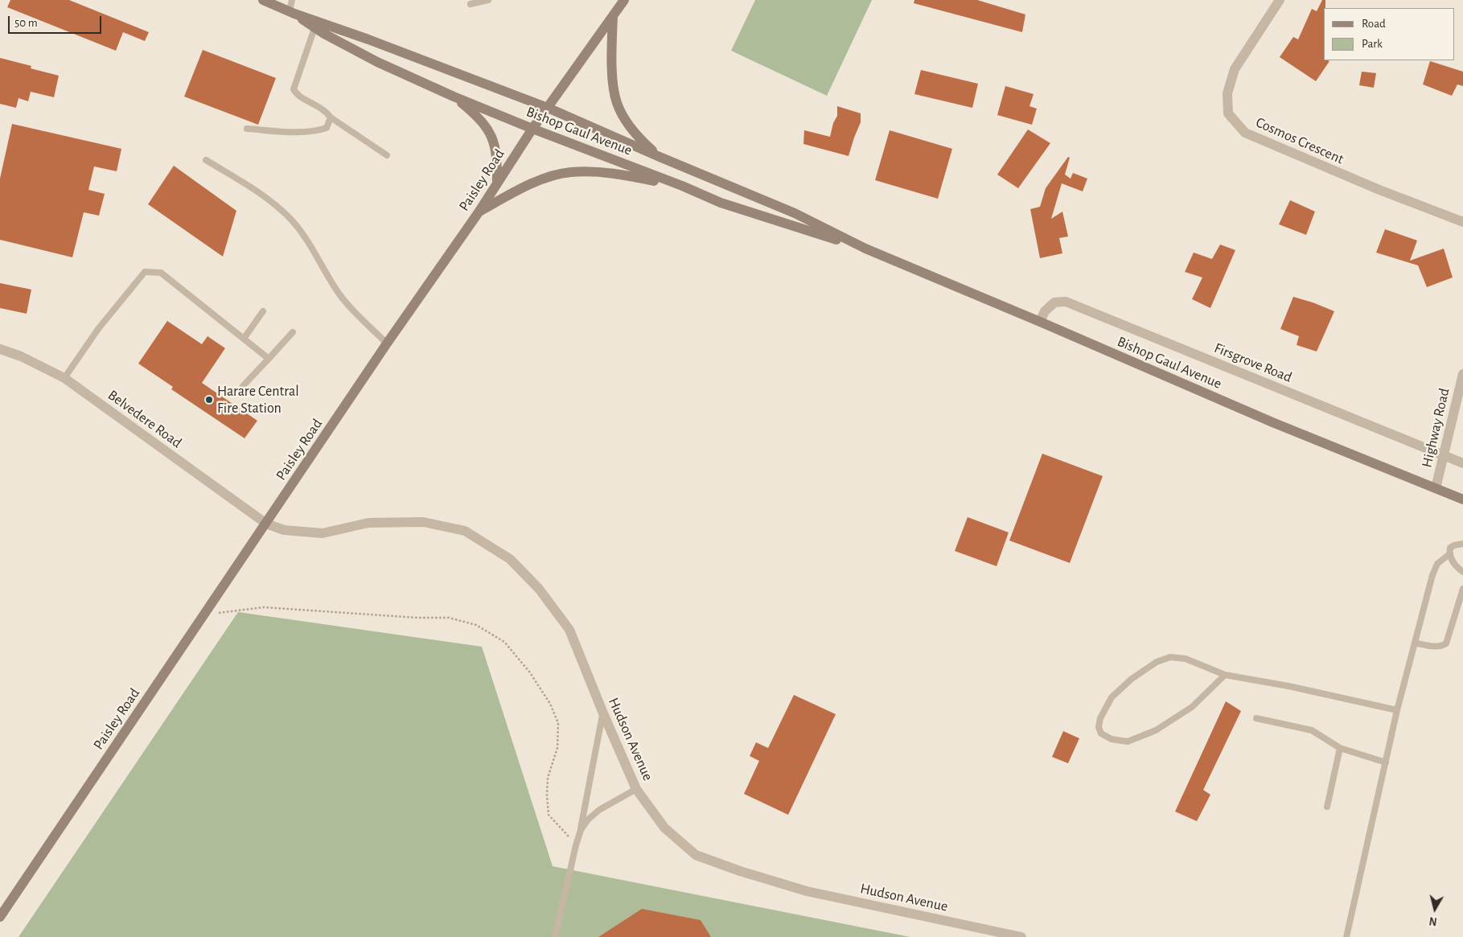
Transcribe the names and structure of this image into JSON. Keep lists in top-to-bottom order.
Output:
{
  "streets": {
    "main road": ["Bishop Gaul Avenue", "Paisley Road"],
    "street": [
      "Cosmos Crescent",
      "Firsgrove Road",
      "Belvedere Road",
      "Highway Road",
      "Hudson Avenue"
    ]
  },
  "crossings": [
    ["Bishop Gaul Avenue", "Paisley Road"],
    ["Bishop Gaul Avenue", "Firsgrove Road"],
    ["Bishop Gaul Avenue", "Highway Road"],
    ["Paisley Road", "Belvedere Road"],
    ["Paisley Road", "Hudson Avenue"],
    ["Firsgrove Road", "Highway Road"],
    ["Belvedere Road", "Hudson Avenue"]
  ],
  "places": ["Harare Central Fire Station"],
  "legend": ["Road", "Park"],
  "scale_bar": "50 m",
  "north": "bottom"
}
